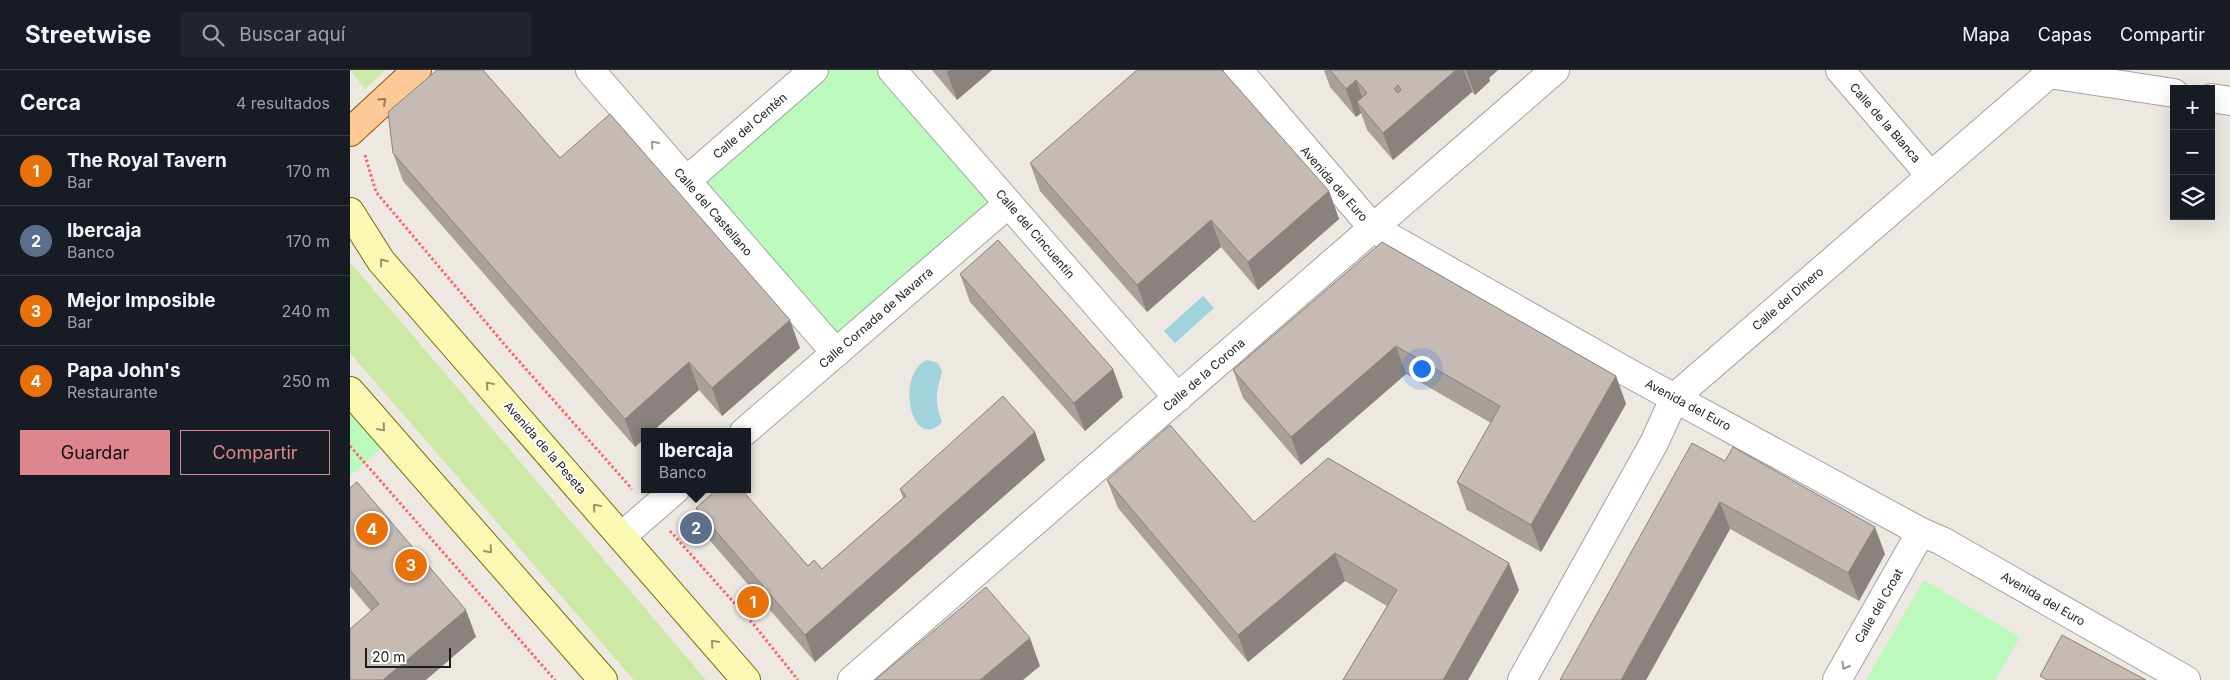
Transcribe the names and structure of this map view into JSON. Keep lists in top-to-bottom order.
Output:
{
  "streets": {
    "street": [
      "Calle de la Blanca",
      "Calle del Centén",
      "Avenida del Euro",
      "Calle del Castellano",
      "Calle del Cincuentín",
      "Calle del Dinero",
      "Calle Cornada de Navarra",
      "Calle de la Corona",
      "Avenida de la Peseta",
      "Calle del Croat"
    ]
  },
  "crossings": [
    ["Calle de la Blanca", "Calle del Dinero"],
    ["Calle del Centén", "Calle del Castellano"],
    ["Avenida del Euro", "Calle del Dinero"],
    ["Avenida del Euro", "Calle de la Corona"],
    ["Avenida del Euro", "Calle del Croat"],
    ["Calle del Castellano", "Calle Cornada de Navarra"],
    ["Calle del Cincuentín", "Calle Cornada de Navarra"],
    ["Calle del Cincuentín", "Calle de la Corona"]
  ],
  "one_way": ["Calle del Castellano", "Calle del Croat"],
  "scale_bar": "20 m",
  "page": {
    "header": "Streetwise",
    "search": "Buscar aquí",
    "nav": ["Mapa", "Capas", "Compartir"],
    "heading": ["Cerca", "4 resultados"],
    "map_buttons": ["+", "−"],
    "list": [
      {
        "mark": "1",
        "name": "The Royal Tavern",
        "note": "Bar",
        "value": "170 m"
      },
      {
        "mark": "2",
        "name": "Ibercaja",
        "note": "Banco",
        "value": "170 m"
      },
      {
        "mark": "3",
        "name": "Mejor Imposible",
        "note": "Bar",
        "value": "240 m"
      },
      {
        "mark": "4",
        "name": "Papa John's",
        "note": "Restaurante",
        "value": "250 m"
      }
    ],
    "buttons": ["Guardar", "Compartir"],
    "popup": ["Ibercaja", "Banco"],
    "pins": [
      "2",
      "4",
      "3",
      "1"
    ],
    "scale": "20 m"
  }
}
